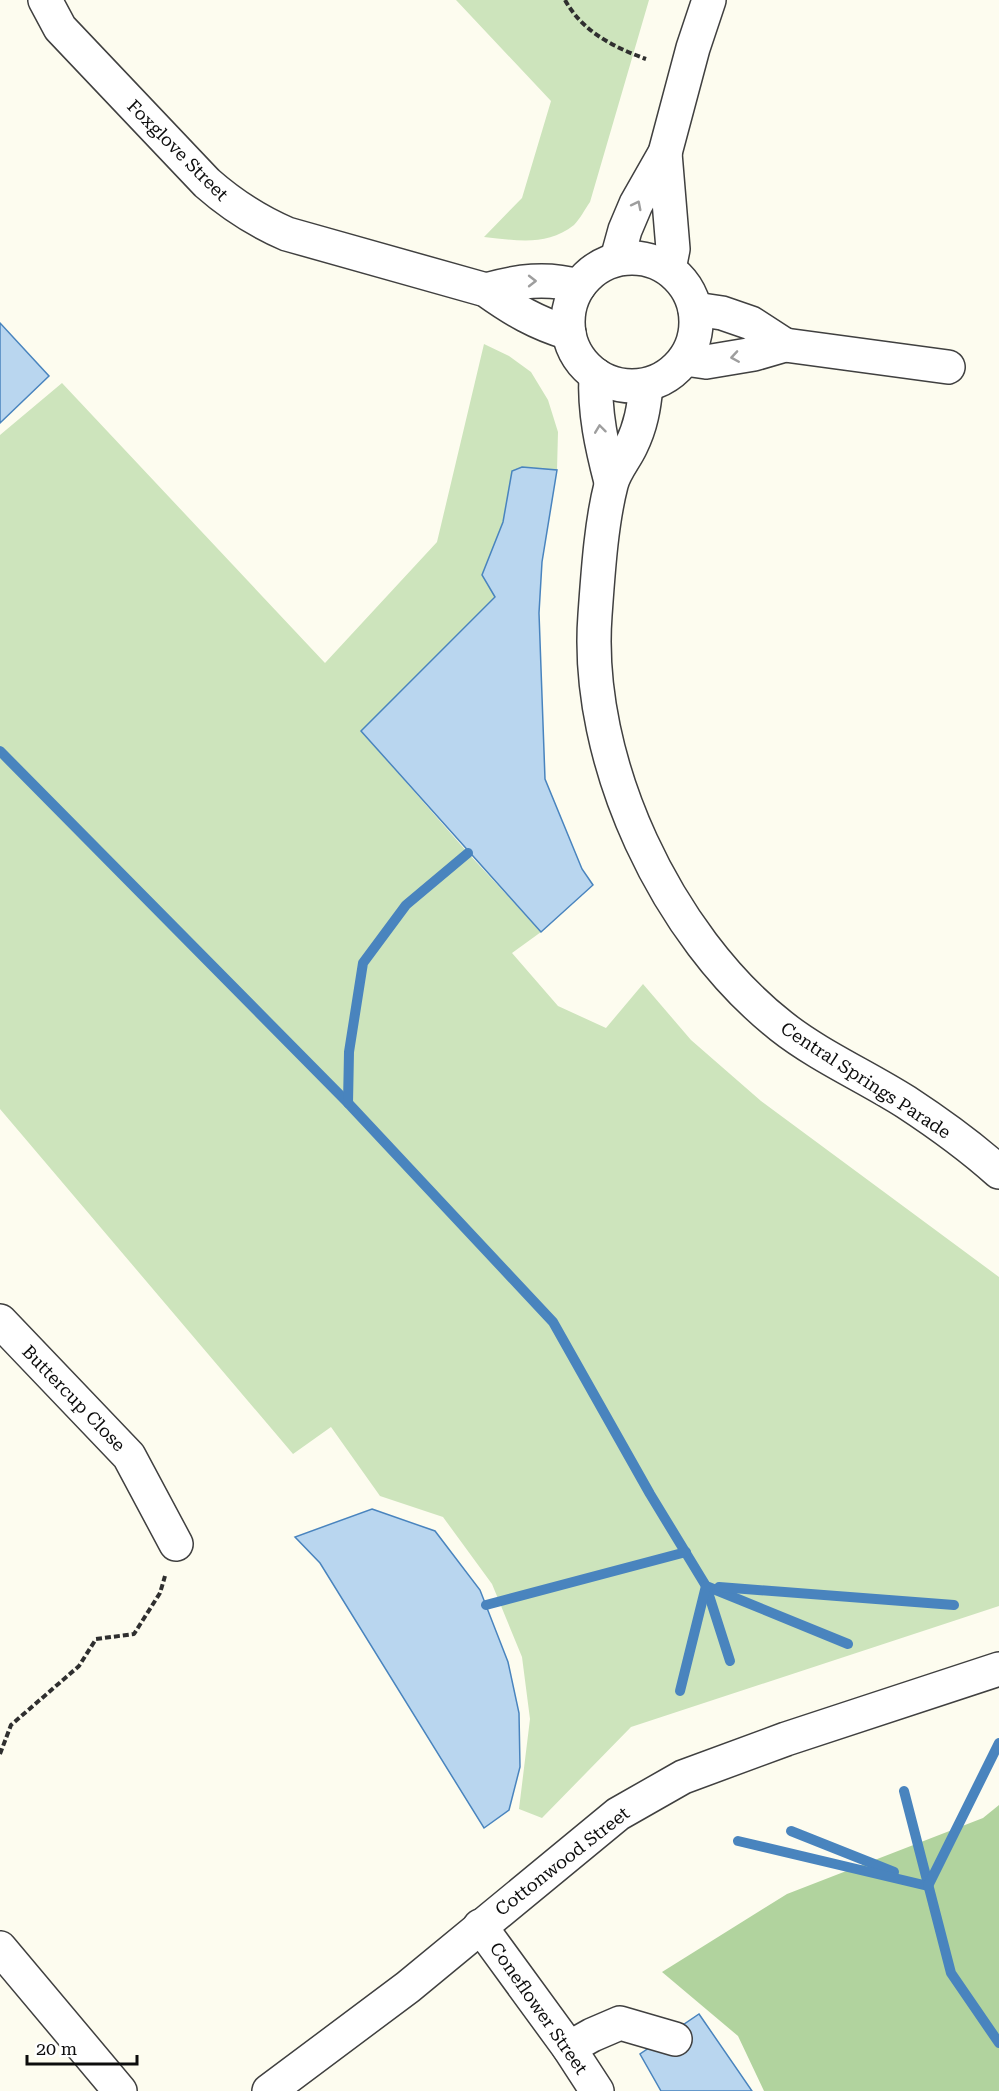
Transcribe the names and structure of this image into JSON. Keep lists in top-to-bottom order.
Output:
{
  "streets": {
    "street": [
      "Foxglove Street",
      "Central Springs Parade",
      "Buttercup Close",
      "Cottonwood Street",
      "Coneflower Street"
    ]
  },
  "crossings": [
    ["Foxglove Street", "Central Springs Parade"],
    ["Cottonwood Street", "Coneflower Street"]
  ],
  "scale_bar": "20 m"
}
